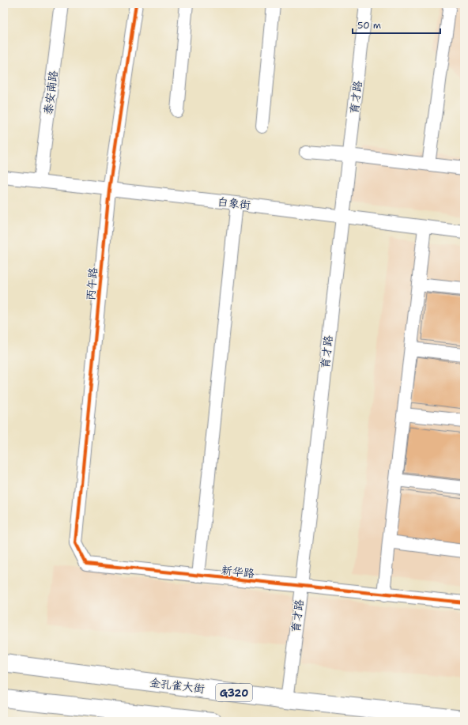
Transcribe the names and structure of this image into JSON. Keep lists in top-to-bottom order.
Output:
{
  "streets": {
    "highway": ["金孔雀大街", "G320"],
    "street": [
      "泰安南路",
      "育才路",
      "白象街",
      "丙午路",
      "新华路"
    ]
  },
  "crossings": [
    ["泰安南路", "白象街"],
    ["育才路", "白象街"],
    ["育才路", "新华路"],
    ["育才路", "金孔雀大街"],
    ["白象街", "丙午路"],
    ["丙午路", "新华路"]
  ],
  "scale_bar": "50 m"
}
